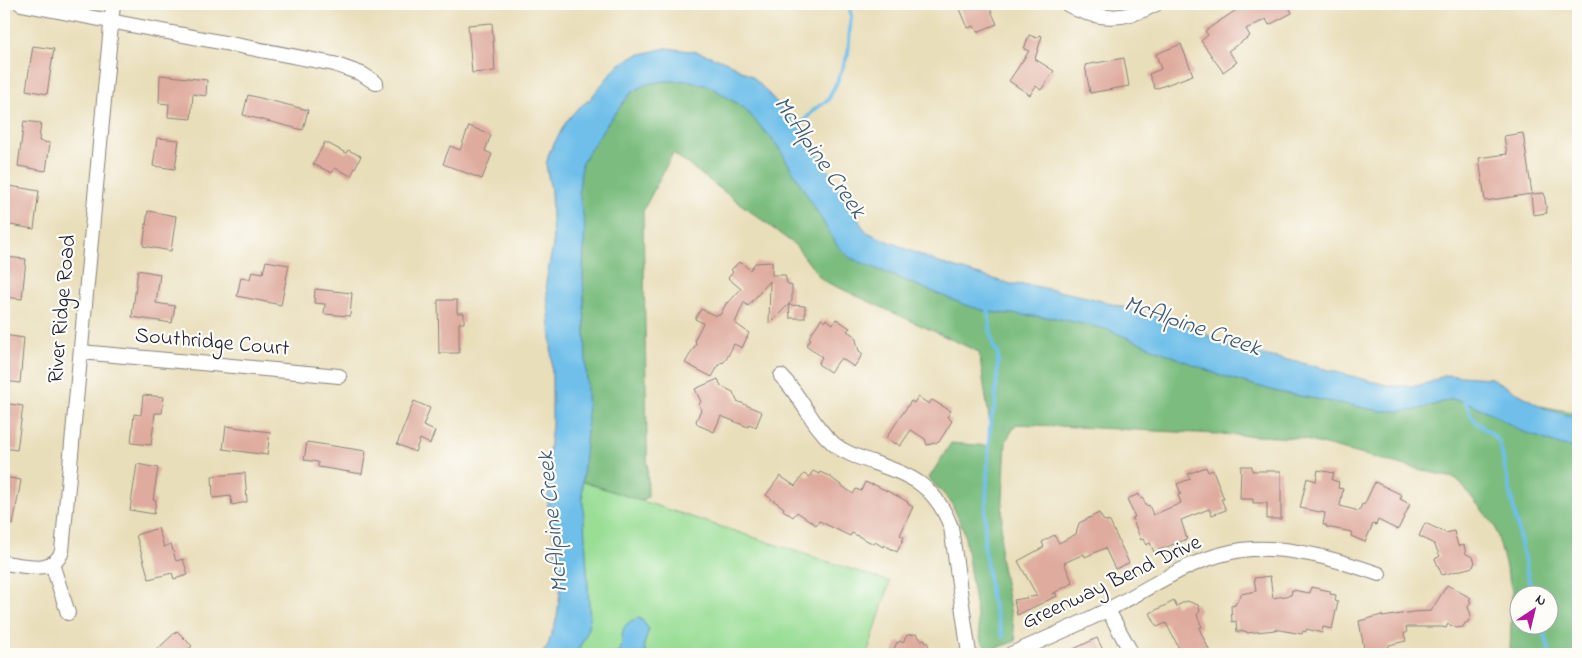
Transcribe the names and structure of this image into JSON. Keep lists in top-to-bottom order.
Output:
{
  "streets": {
    "street": ["River Ridge Road", "Southridge Court", "Greenway Bend Drive"]
  },
  "crossings": [
    ["River Ridge Road", "Southridge Court"]
  ],
  "water": ["McAlpine Creek"],
  "north": "top right"
}
